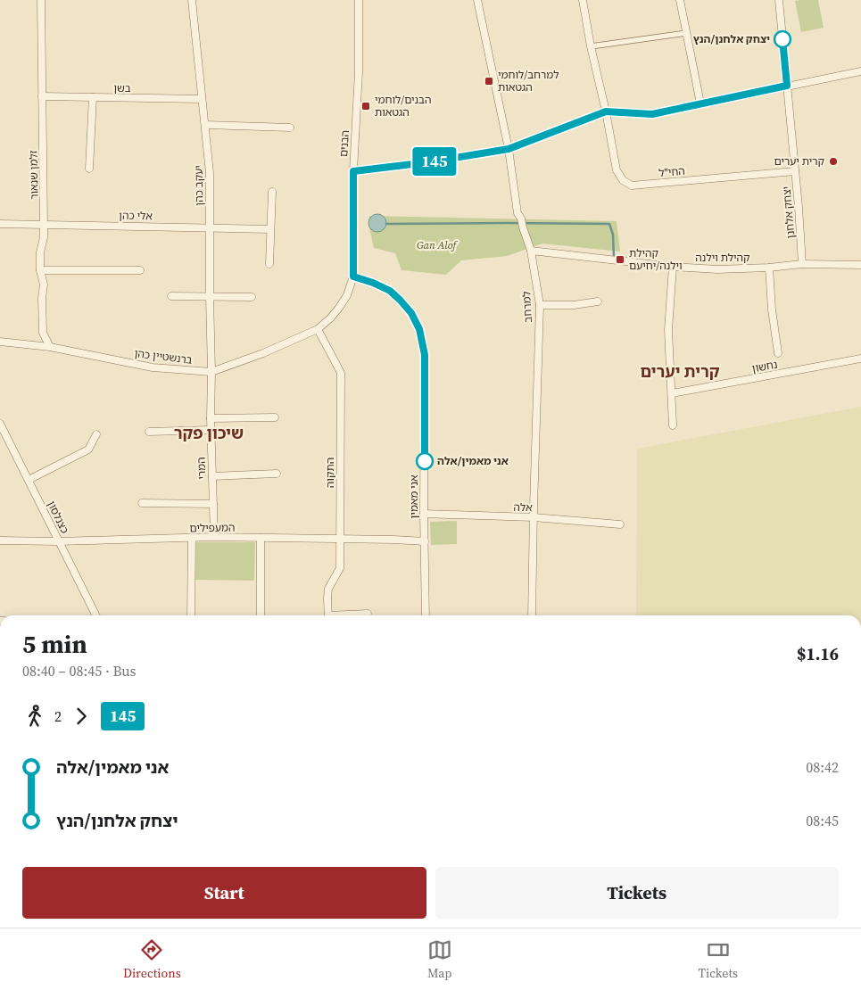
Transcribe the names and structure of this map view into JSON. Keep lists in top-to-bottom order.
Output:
{
  "streets": {
    "street": [
      "בשן",
      "הבנים",
      "החי\"ל",
      "זלמן שנאור",
      "יעקב כהן",
      "יצחק אלחנן",
      "אלי כהן",
      "קהילת וילנה",
      "למרחב",
      "ברנשטיין כהן",
      "נחשון",
      "המרי",
      "התקוה",
      "אני מאמין",
      "אלה",
      "כצנלסון",
      "המעפילים"
    ]
  },
  "crossings": [
    ["בשן", "זלמן שנאור"],
    ["בשן", "יעקב כהן"],
    ["הבנים", "ברנשטיין כהן"],
    ["הבנים", "התקוה"],
    ["הבנים", "אני מאמין"],
    ["החי\"ל", "יצחק אלחנן"],
    ["זלמן שנאור", "אלי כהן"],
    ["זלמן שנאור", "ברנשטיין כהן"],
    ["יעקב כהן", "אלי כהן"],
    ["יעקב כהן", "ברנשטיין כהן"],
    ["יעקב כהן", "המרי"],
    ["יצחק אלחנן", "קהילת וילנה"],
    ["קהילת וילנה", "למרחב"],
    ["למרחב", "אלה"],
    ["ברנשטיין כהן", "המרי"],
    ["ברנשטיין כהן", "התקוה"],
    ["המרי", "המעפילים"],
    ["התקוה", "המעפילים"],
    ["אני מאמין", "אלה"],
    ["אני מאמין", "המעפילים"],
    ["כצנלסון", "המעפילים"]
  ],
  "districts": ["קרית יערים", "שיכון פקר"],
  "parks": ["Gan Alof"],
  "places": {
    "other": ["יצחק אלחנן/הנץ", "קרית יערים", "אני מאמין/אלה"],
    "transit": ["למרחב/לוחמי הגטאות", "הבנים/לוחמי הגטאות", "קהילת וילנה/יחיעם"]
  },
  "lines": ["bus line 145"],
  "page": {
    "on_map": "145",
    "heading": ["5 min", "08:40 – 08:45 · Bus", "$1.16"],
    "legs": ["2", "145"],
    "list": [
      {
        "name": "אני מאמין/אלה",
        "value": "08:42"
      },
      {
        "name": "יצחק אלחנן/הנץ",
        "value": "08:45"
      }
    ],
    "buttons": ["Start", "Tickets"],
    "tabs": ["Directions", "Map", "Tickets"]
  }
}
